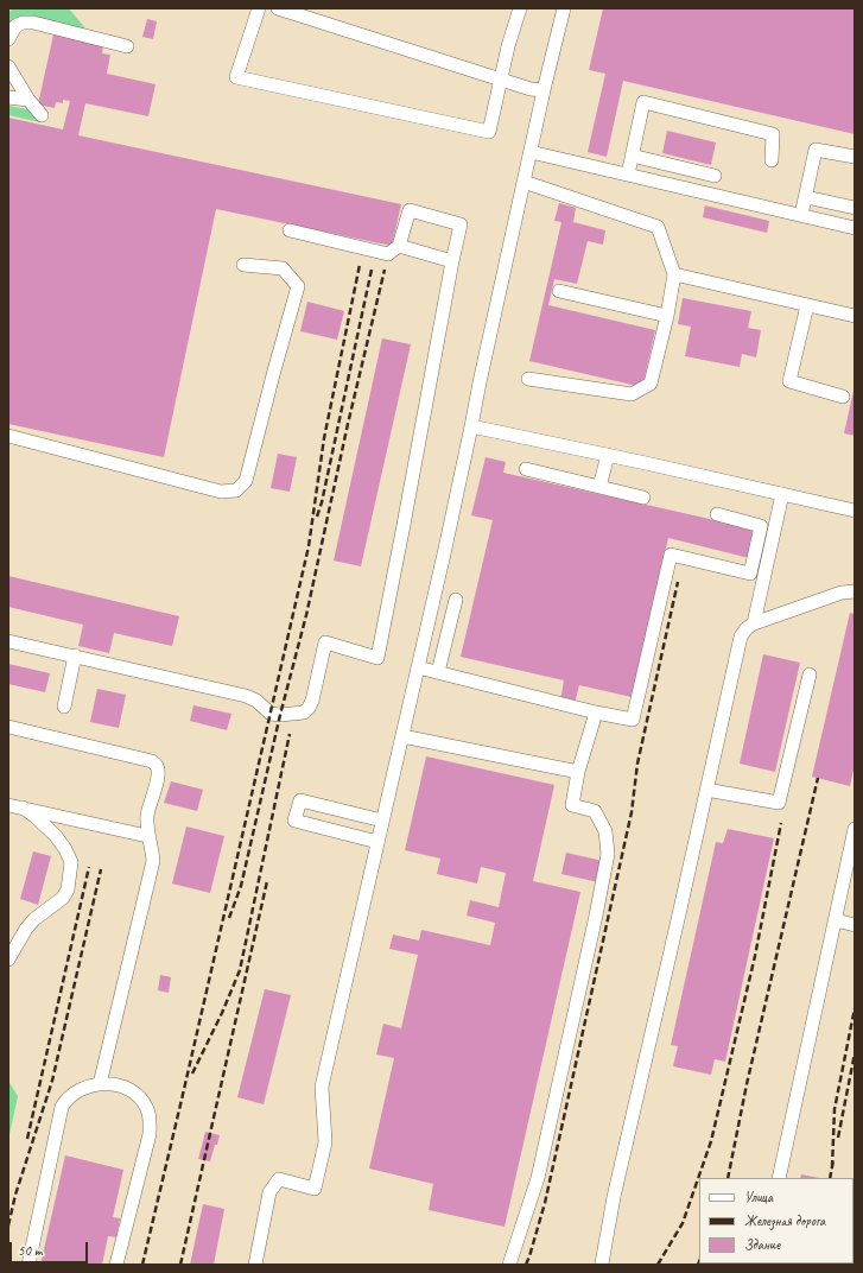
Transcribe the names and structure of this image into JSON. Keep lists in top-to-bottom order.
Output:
{
  "legend": ["Улица", "Железная дорога", "Здание"],
  "scale_bar": "50 m"
}
